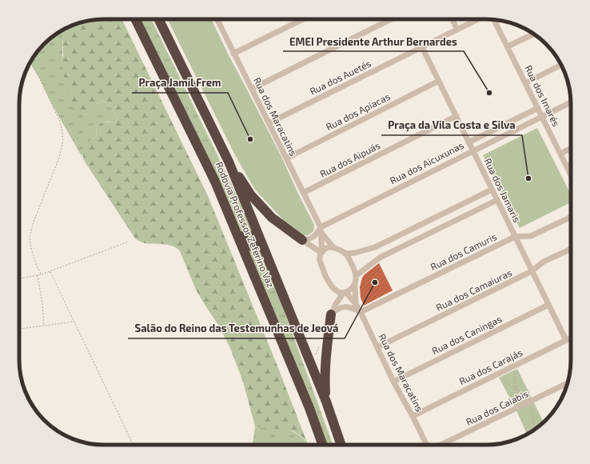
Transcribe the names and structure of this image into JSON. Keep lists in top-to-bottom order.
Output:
{
  "streets": {
    "highway": ["Rodovia Professor Zeferino Vaz"],
    "street": [
      "Rua dos Auetés",
      "Rua dos Imarés",
      "Rua dos Apiacas",
      "Rua dos Maracatins",
      "Rua dos Aipuás",
      "Rua dos Aicuxunas",
      "Rua dos Jamaris",
      "Rua dos Camuris",
      "Rua dos Camaiuras",
      "Rua dos Caningas",
      "Rua dos Carajás",
      "Rua dos Caiabis"
    ]
  },
  "crossings": [
    ["Rua dos Auetés", "Rua dos Maracatins"],
    ["Rua dos Auetés", "Rua dos Jamaris"],
    ["Rua dos Imarés", "Rua dos Aicuxunas"],
    ["Rua dos Apiacas", "Rua dos Maracatins"],
    ["Rua dos Apiacas", "Rua dos Jamaris"],
    ["Rua dos Maracatins", "Rua dos Aipuás"],
    ["Rua dos Maracatins", "Rua dos Aicuxunas"],
    ["Rua dos Maracatins", "Rua dos Camuris"],
    ["Rua dos Maracatins", "Rua dos Camaiuras"],
    ["Rua dos Maracatins", "Rua dos Caningas"],
    ["Rua dos Maracatins", "Rua dos Carajás"],
    ["Rua dos Aipuás", "Rua dos Jamaris"],
    ["Rua dos Aicuxunas", "Rua dos Jamaris"],
    ["Rua dos Jamaris", "Rua dos Camuris"],
    ["Rua dos Jamaris", "Rua dos Camaiuras"],
    ["Rua dos Jamaris", "Rua dos Caningas"],
    ["Rua dos Jamaris", "Rua dos Carajás"]
  ],
  "places": [
    "EMEI Presidente Arthur Bernardes",
    "Praça Jamil Frem",
    "Praça da Vila Costa e Silva",
    "Salão do Reino das Testemunhas de Jeová"
  ]
}
